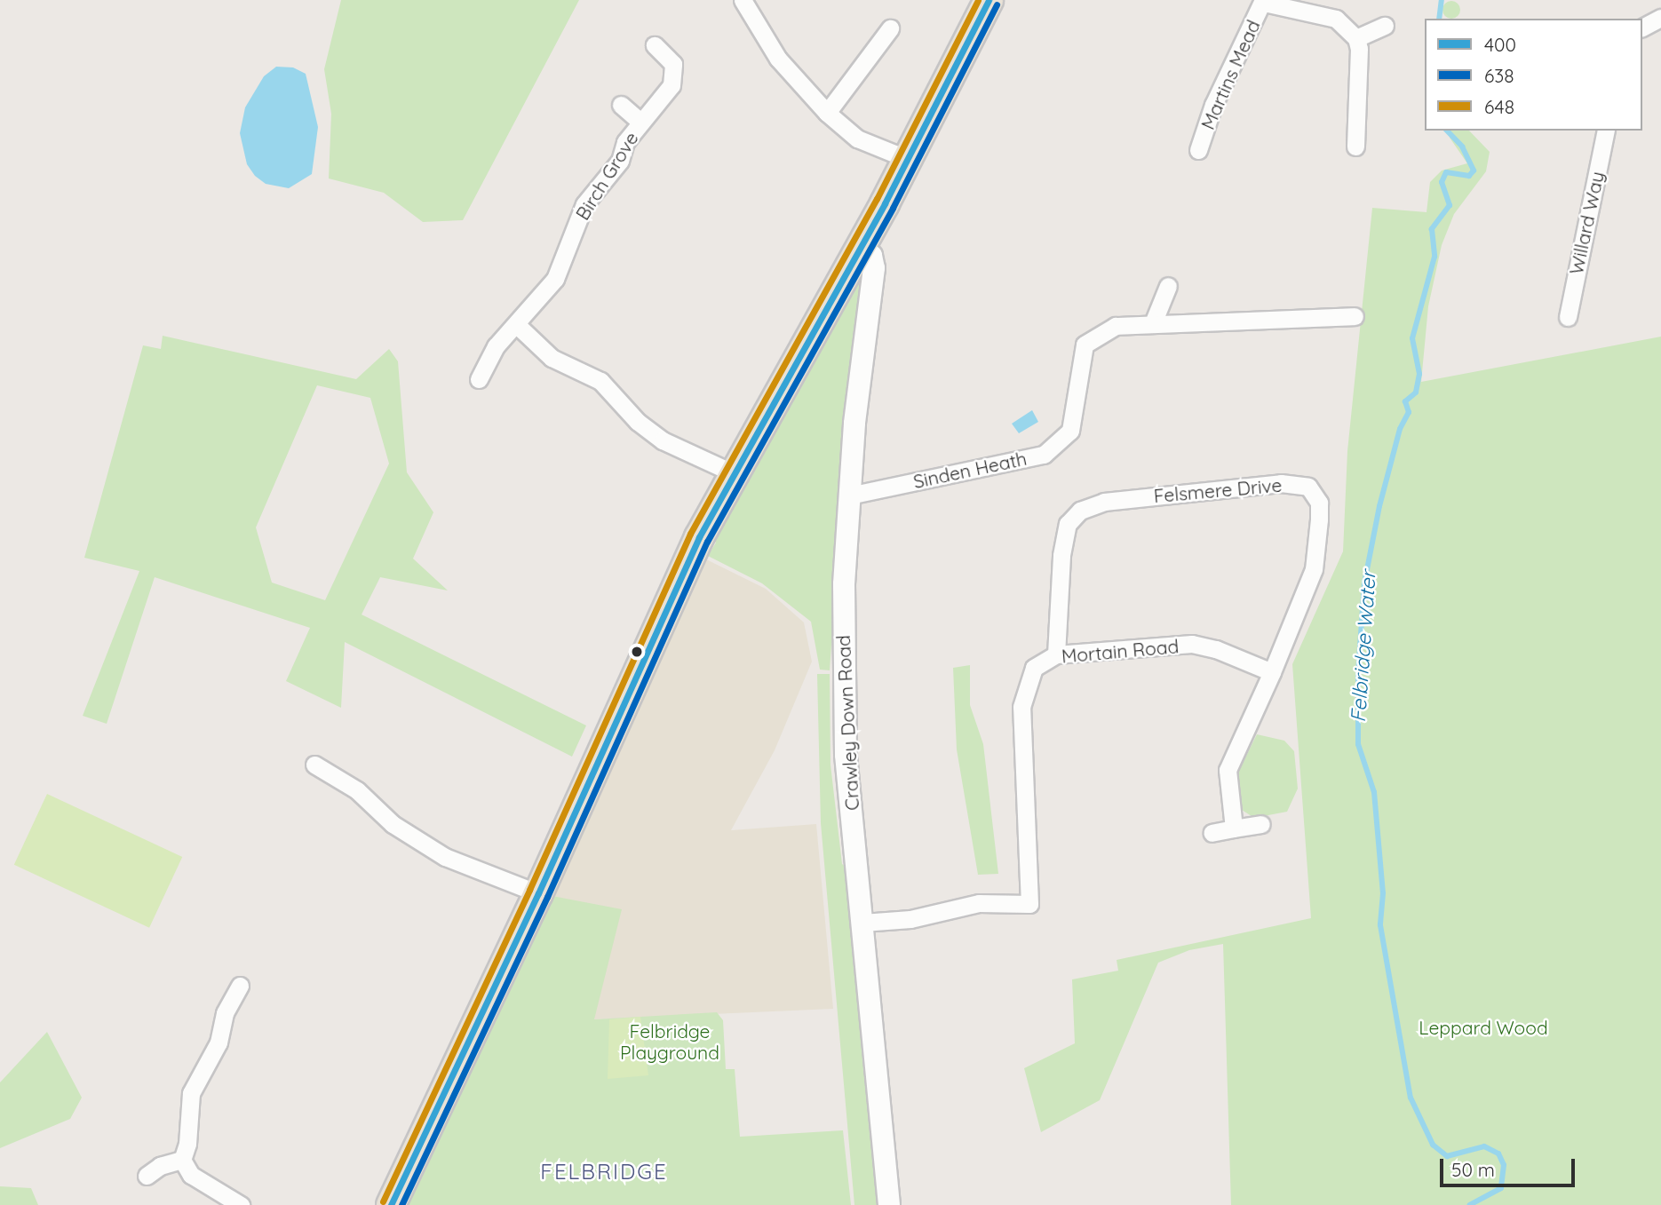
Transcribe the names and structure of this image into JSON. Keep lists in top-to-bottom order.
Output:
{
  "streets": {
    "street": [
      "Martins Mead",
      "Birch Grove",
      "Willard Way",
      "Sinden Heath",
      "Felsmere Drive",
      "Mortain Road",
      "Crawley Down Road"
    ]
  },
  "crossings": [
    ["Sinden Heath", "Crawley Down Road"],
    ["Felsmere Drive", "Mortain Road"],
    ["Mortain Road", "Crawley Down Road"]
  ],
  "districts": ["FELBRIDGE"],
  "water": ["Felbridge Water"],
  "parks": ["Leppard Wood", "Felbridge Playground"],
  "lines": ["transit line 400", "transit line 648", "transit line 638"],
  "legend": ["400", "638", "648"],
  "scale_bar": "50 m"
}
